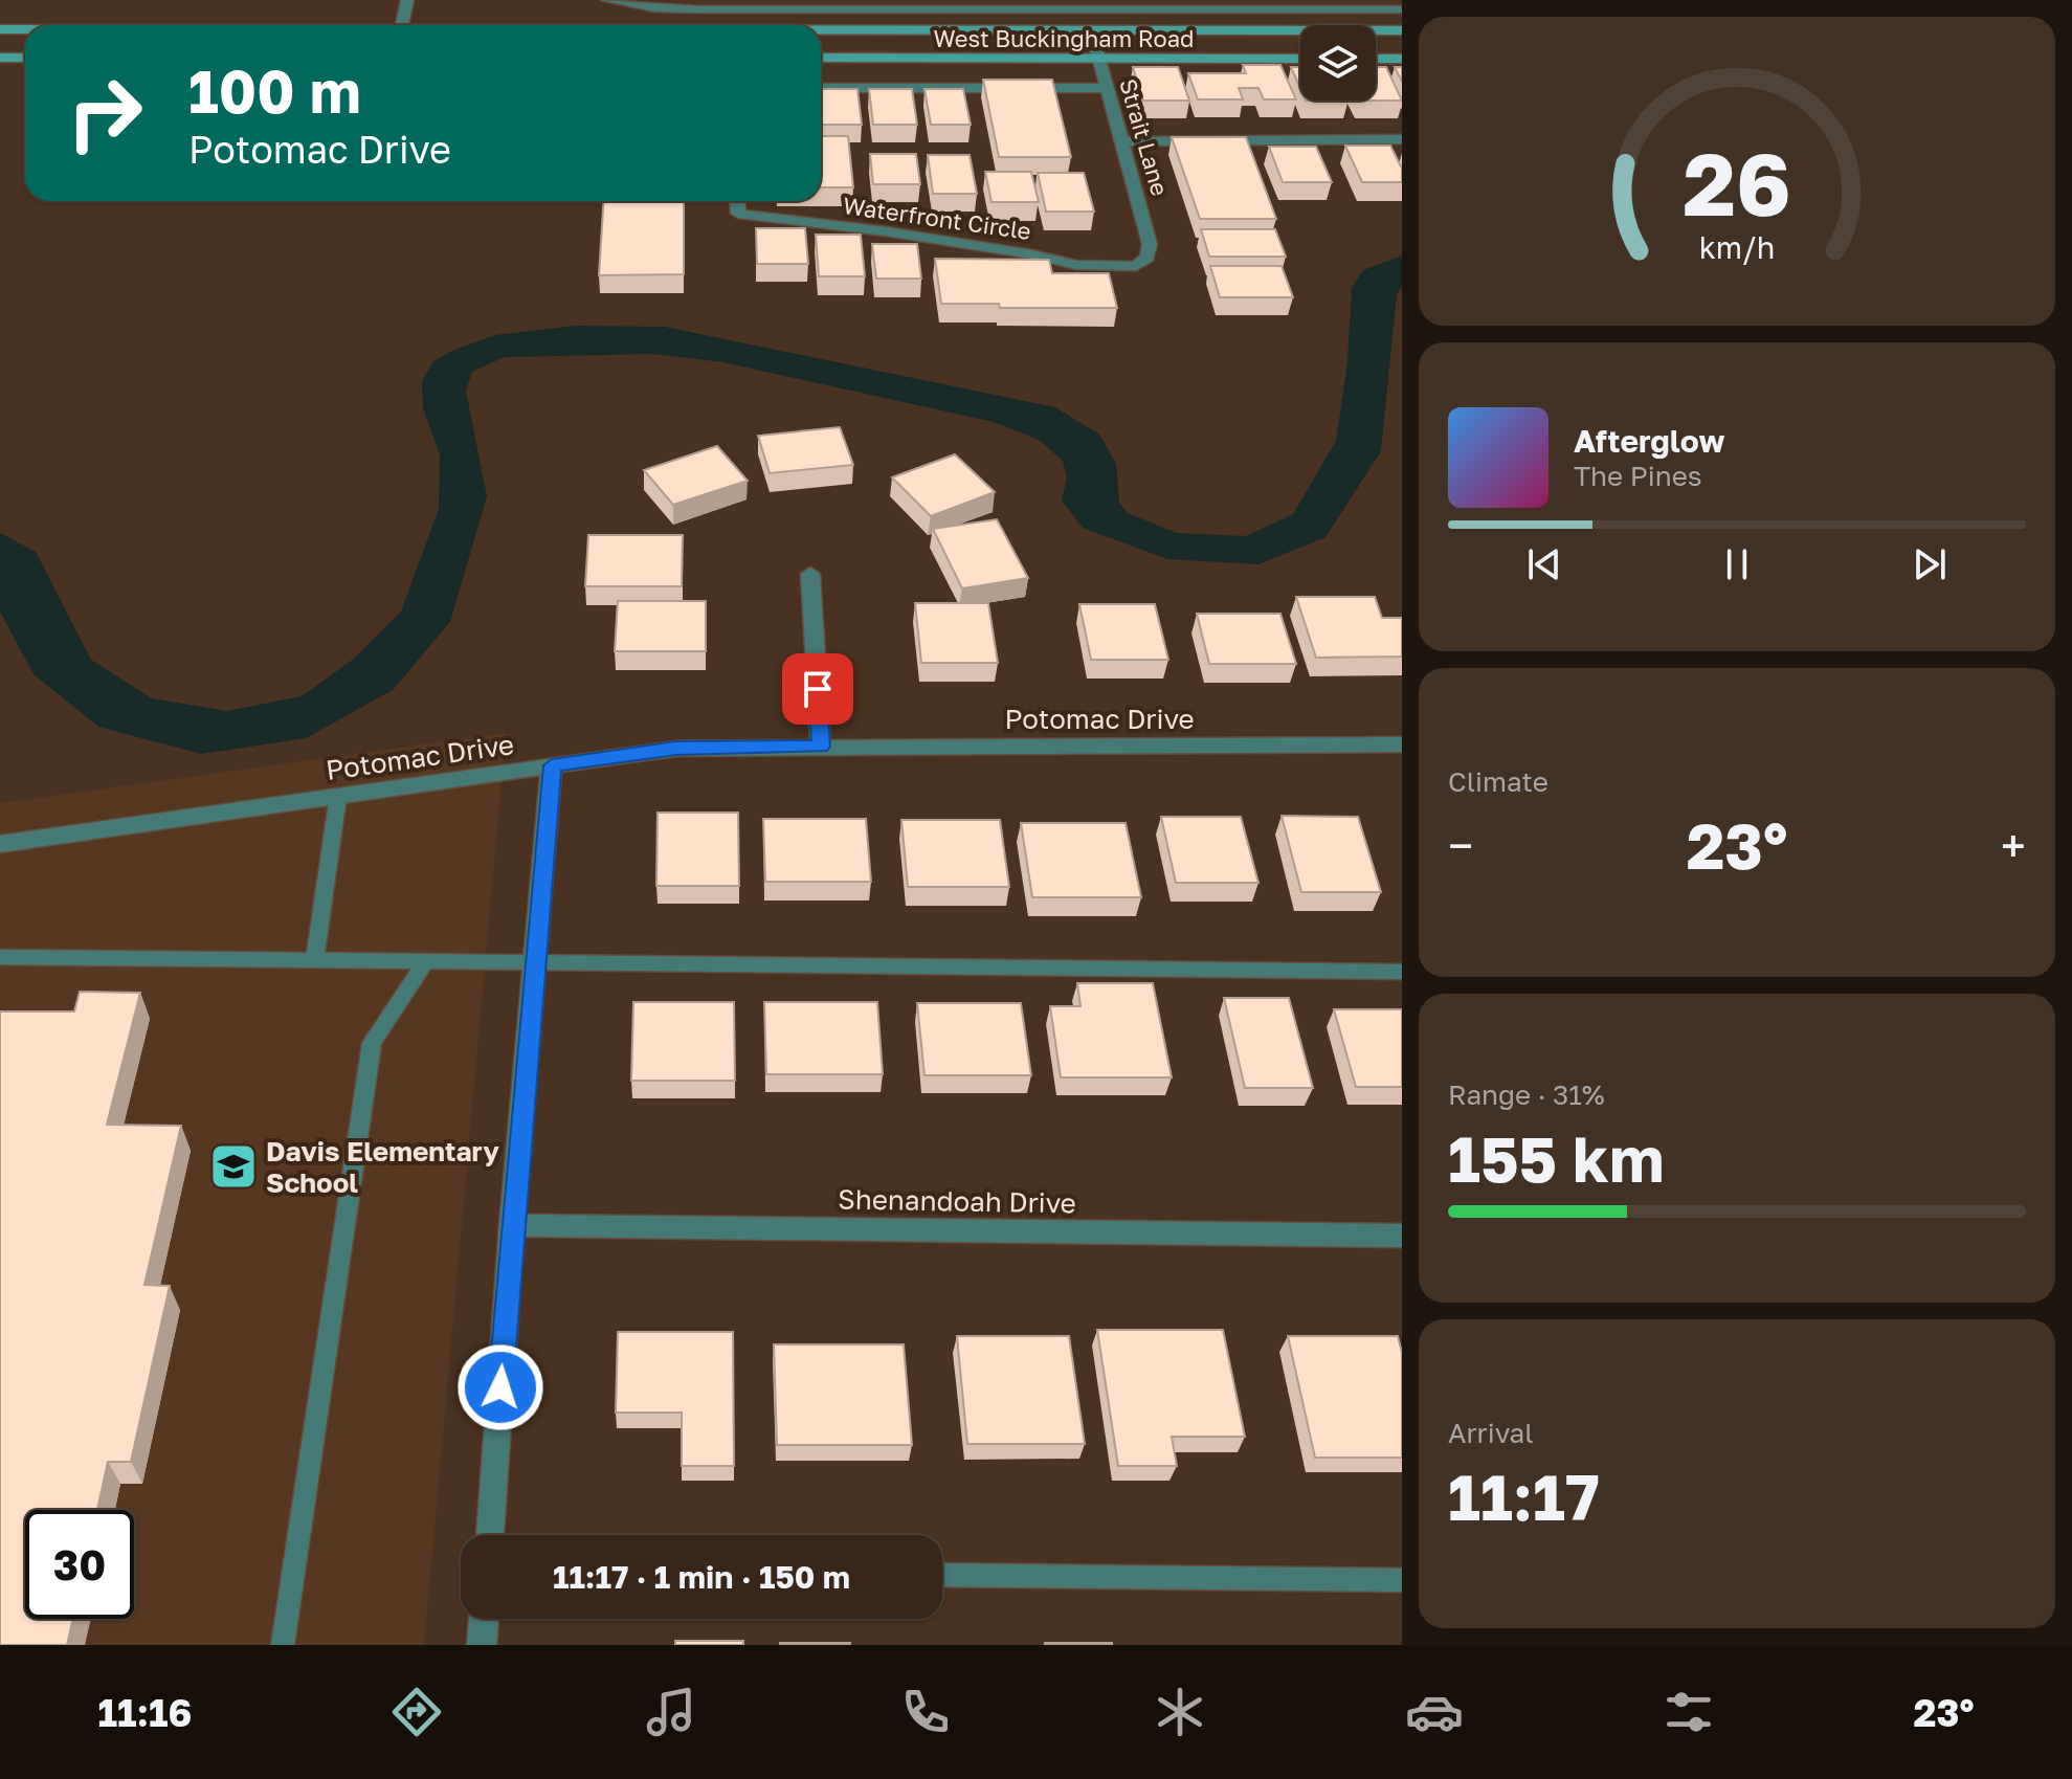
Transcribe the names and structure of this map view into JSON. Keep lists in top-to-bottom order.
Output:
{
  "streets": {
    "main road": ["West Buckingham Road"],
    "street": [
      "Strait Lane",
      "Waterfront Circle",
      "Potomac Drive",
      "Shenandoah Drive"
    ]
  },
  "crossings": [
    ["West Buckingham Road", "Strait Lane"],
    ["Strait Lane", "Waterfront Circle"]
  ],
  "places": {
    "school or university": ["Davis Elementary School"]
  },
  "page": {
    "turn": ["100 m", "Potomac Drive"],
    "song": ["Afterglow", "The Pines"],
    "tile": [
      "Climate",
      ["Range · 31%", "155 km"],
      ["Arrival", "11:17"]
    ],
    "heat": ["−", "23°", "+"],
    "limit": "30",
    "trip": "11:17 · 1 min · 150 m",
    "tabs": ["11:16", "23°"],
    "gauge": ["26", "km/h"]
  }
}
